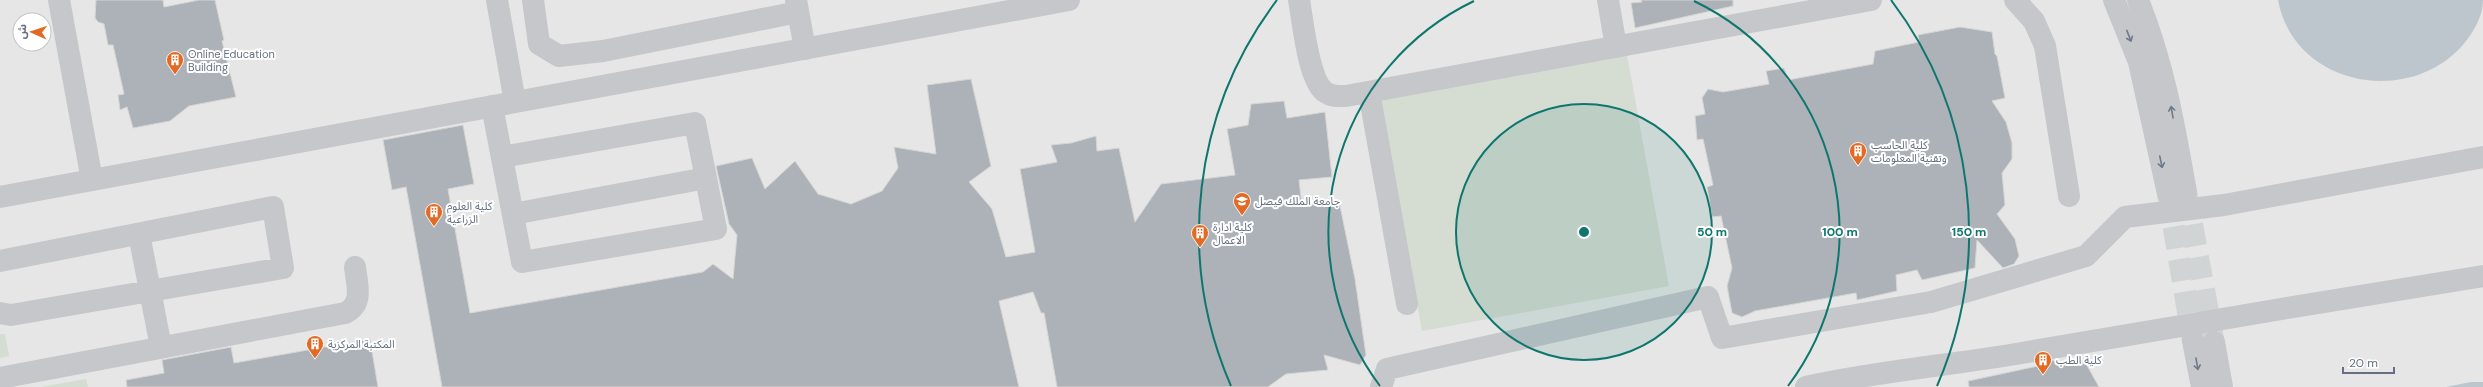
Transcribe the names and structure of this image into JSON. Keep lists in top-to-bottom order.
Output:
{
  "places": {
    "building": [
      "Online Education Building",
      "كلية الحاسب وتقنية المعلومات",
      "كلية العلوم الزراعية",
      "كلية ادارة الاعمال",
      "المكتبة المركزية",
      "كلية الطب"
    ],
    "school or university": ["جامعة الملك فيصل"]
  },
  "scale_bar": "20 m",
  "north": "left",
  "rings": ["50 m", "100 m", "150 m"]
}
